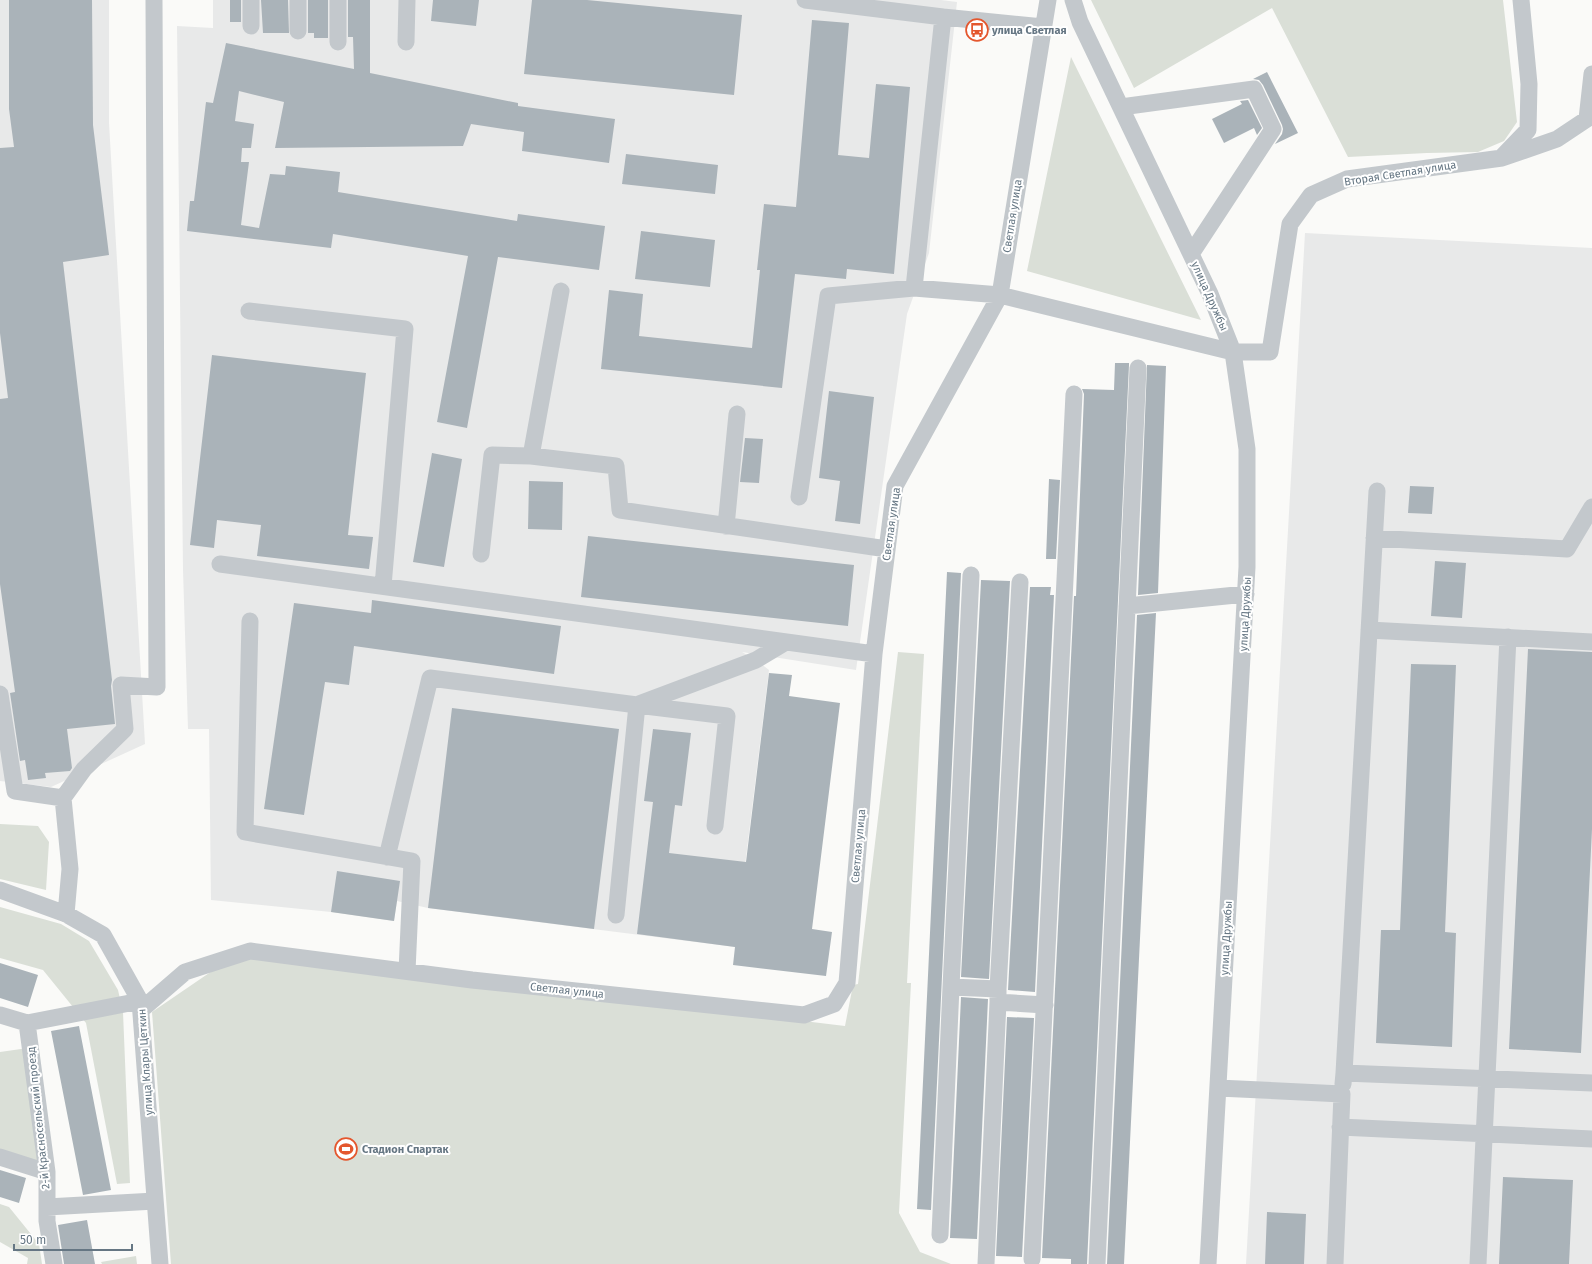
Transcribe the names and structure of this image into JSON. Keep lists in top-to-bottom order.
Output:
{
  "streets": {
    "street": [
      "Вторая Светлая улица",
      "Светлая улица",
      "улица Дружбы",
      "улица Клары Цеткин",
      "2-й Красносельский проезд"
    ]
  },
  "crossings": [
    ["Вторая Светлая улица", "улица Дружбы"],
    ["Светлая улица", "улица Клары Цеткин"]
  ],
  "places": {
    "bus stop": ["улица Светлая"],
    "sports": ["Стадион Спартак"]
  },
  "scale_bar": "50 m"
}
